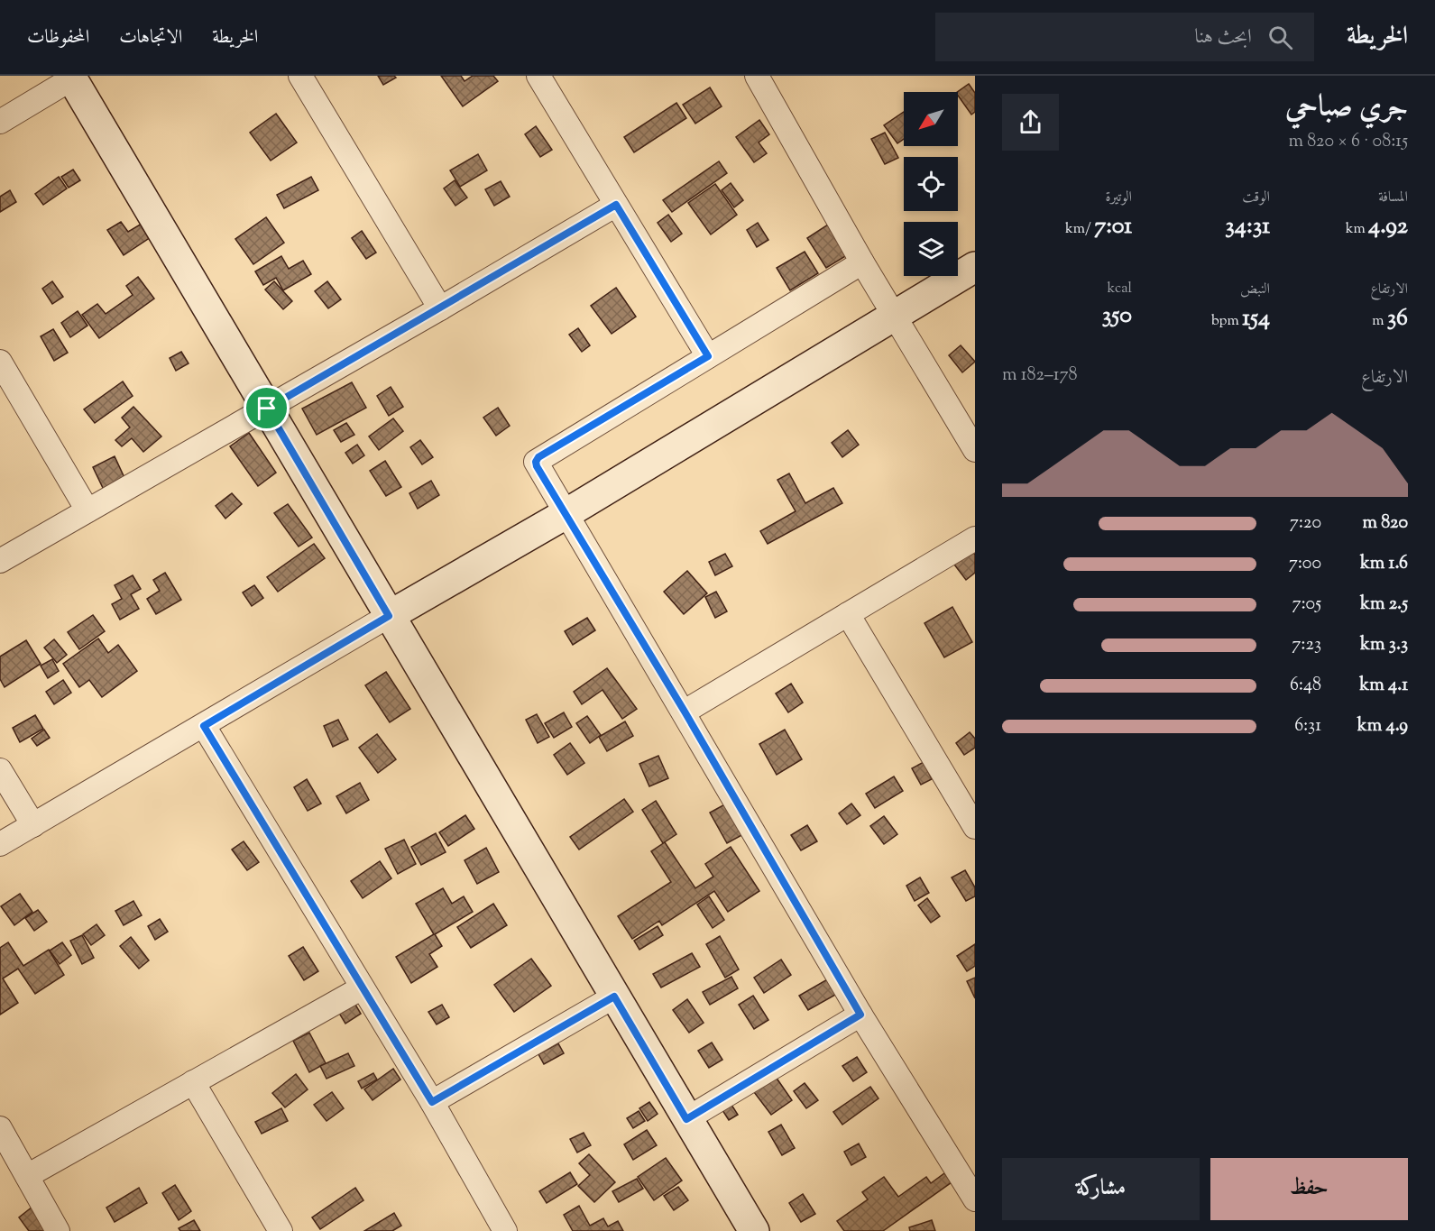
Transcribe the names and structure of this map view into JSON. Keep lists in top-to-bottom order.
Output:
{
  "north": "bottom left",
  "page": {
    "header": "الخريطة",
    "search": "ابحث هنا",
    "nav": ["الخريطة", "الاتجاهات", "المحفوظات"],
    "heading": ["جري صباحي", "08:15 · 6 × 820 m"],
    "stats": [
      ["المسافة", "4.92 km"],
      ["الوقت", "34:31"],
      ["الوتيرة", "7:01 /km"],
      ["الارتفاع", "36 m"],
      ["النبض", "154 bpm"],
      ["kcal", "350"]
    ],
    "chart": ["الارتفاع", "178–182 m"],
    "list": [
      {
        "name": "820 m",
        "note": "7:20"
      },
      {
        "name": "1.6 km",
        "note": "7:00"
      },
      {
        "name": "2.5 km",
        "note": "7:05"
      },
      {
        "name": "3.3 km",
        "note": "7:23"
      },
      {
        "name": "4.1 km",
        "note": "6:48"
      },
      {
        "name": "4.9 km",
        "note": "6:31"
      }
    ],
    "buttons": ["حفظ", "مشاركة"]
  }
}
